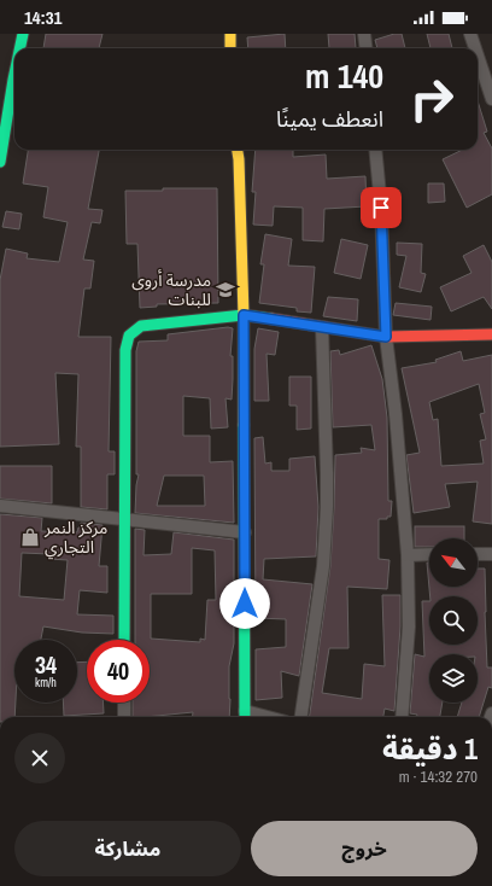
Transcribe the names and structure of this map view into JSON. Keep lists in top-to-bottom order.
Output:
{
  "places": {
    "school or university": ["مدرسة أروى للبنات"],
    "shop": ["مركز النمر التجاري"]
  },
  "north": "top left",
  "page": {
    "status": "14:31",
    "turn": ["140 m", "انعطف يمينًا"],
    "speed": "34 km/h",
    "limit": "40",
    "heading": ["1 دقيقة", "270 m · 14:32"],
    "buttons": ["خروج", "مشاركة"]
  }
}
